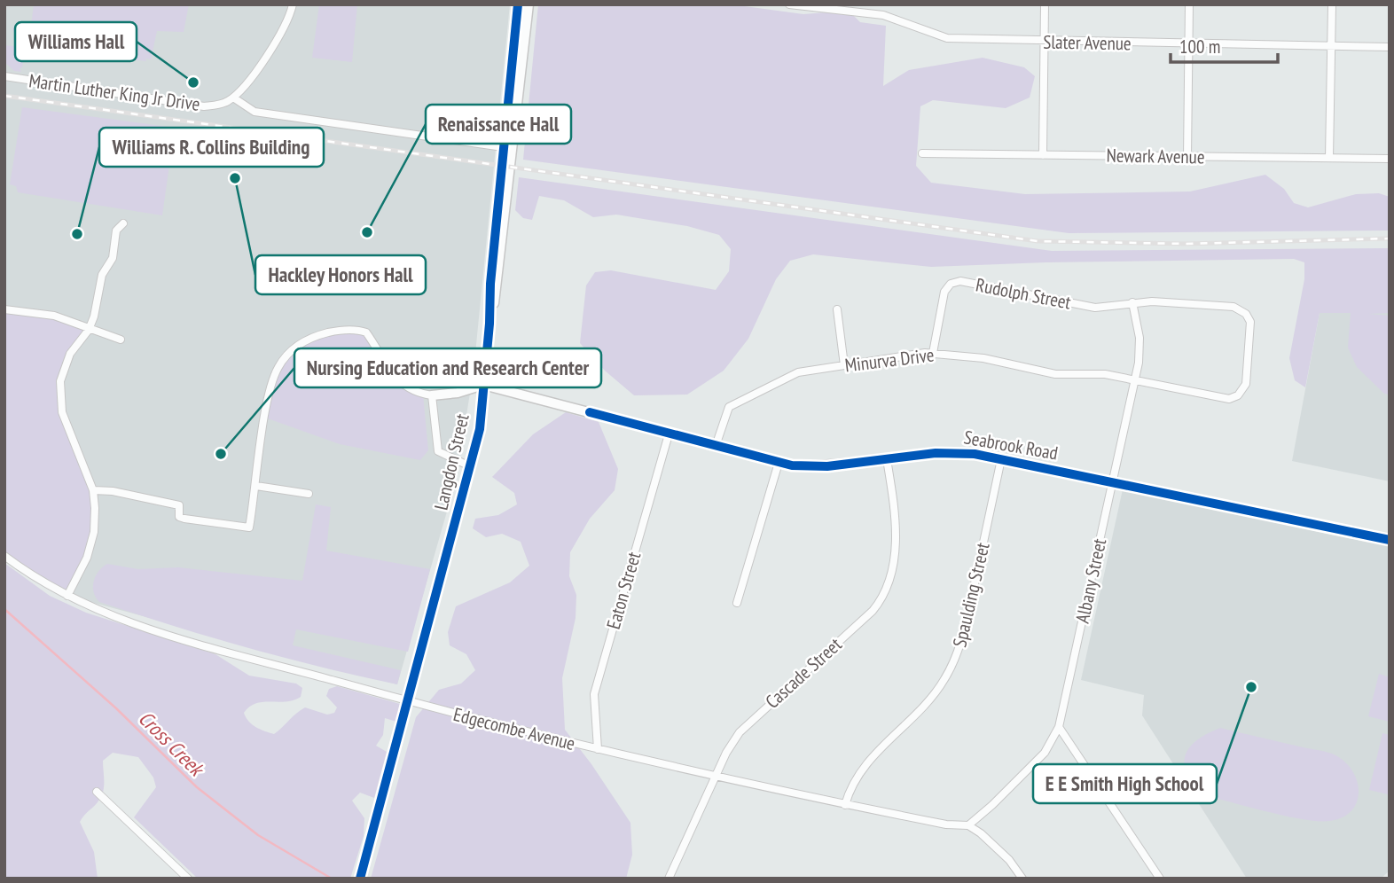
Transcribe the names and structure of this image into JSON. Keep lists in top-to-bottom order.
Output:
{
  "streets": {
    "street": [
      "Slater Avenue",
      "Martin Luther King Jr Drive",
      "Newark Avenue",
      "Rudolph Street",
      "Minurva Drive",
      "Seabrook Road",
      "Langdon Street",
      "Albany Street",
      "Eaton Street",
      "Spaulding Street",
      "Cascade Street",
      "Edgecombe Avenue"
    ]
  },
  "crossings": [
    ["Rudolph Street", "Minurva Drive"],
    ["Rudolph Street", "Albany Street"],
    ["Minurva Drive", "Seabrook Road"],
    ["Minurva Drive", "Albany Street"],
    ["Seabrook Road", "Langdon Street"],
    ["Seabrook Road", "Albany Street"],
    ["Seabrook Road", "Eaton Street"],
    ["Seabrook Road", "Spaulding Street"],
    ["Seabrook Road", "Cascade Street"],
    ["Langdon Street", "Edgecombe Avenue"],
    ["Albany Street", "Edgecombe Avenue"],
    ["Eaton Street", "Edgecombe Avenue"],
    ["Spaulding Street", "Edgecombe Avenue"],
    ["Cascade Street", "Edgecombe Avenue"]
  ],
  "water": ["Cross Creek"],
  "places": [
    "Williams Hall",
    "Hackley Honors Hall",
    "Renaissance Hall",
    "Williams R. Collins Building",
    "Nursing Education and Research Center",
    "E E Smith High School"
  ],
  "scale_bar": "100 m"
}
